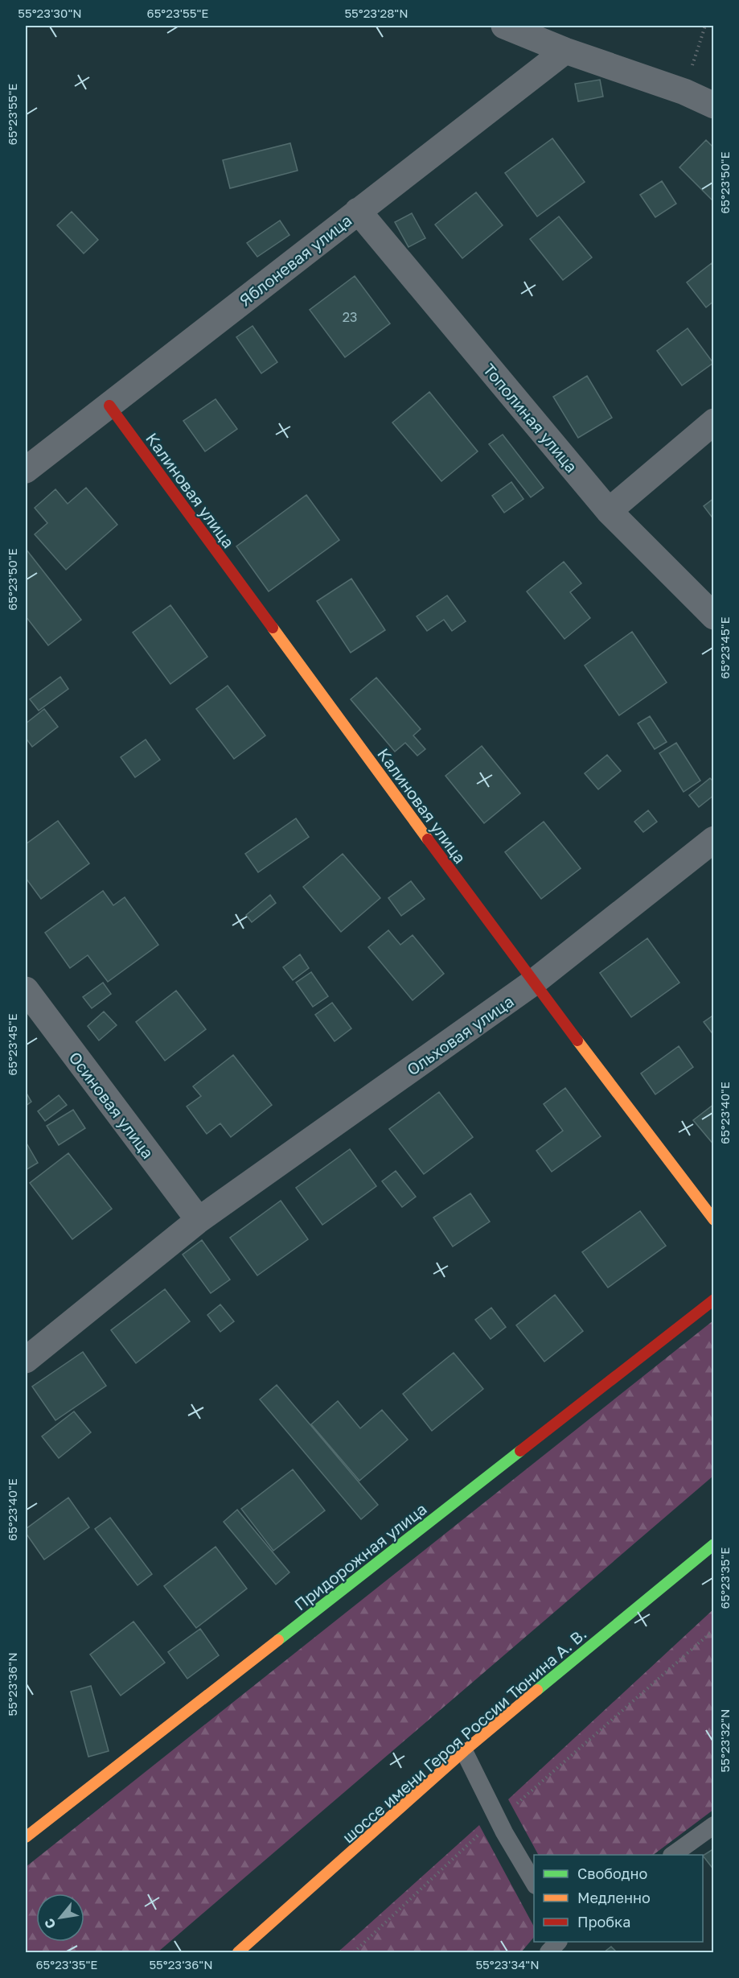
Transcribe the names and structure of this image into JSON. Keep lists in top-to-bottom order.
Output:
{
  "streets": {
    "street": [
      "Яблоневая улица",
      "Тополиная улица",
      "Калиновая улица",
      "Ольховая улица",
      "Осиновая улица",
      "Придорожная улица",
      "шоссе имени Героя России Тюнина А. В."
    ]
  },
  "crossings": [
    ["Яблоневая улица", "Тополиная улица"],
    ["Яблоневая улица", "Калиновая улица"],
    ["Калиновая улица", "Ольховая улица"],
    ["Ольховая улица", "Осиновая улица"]
  ],
  "house_numbers": ["23"],
  "legend": ["Свободно", "Медленно", "Пробка"],
  "north": "bottom left",
  "coordinates": [
    "55°23'30\"N",
    "65°23'55\"E",
    "55°23'28\"N",
    "65°23'50\"E",
    "65°23'45\"E",
    "65°23'40\"E",
    "65°23'35\"E",
    "55°23'36\"N",
    "55°23'32\"N",
    "55°23'34\"N"
  ]
}
